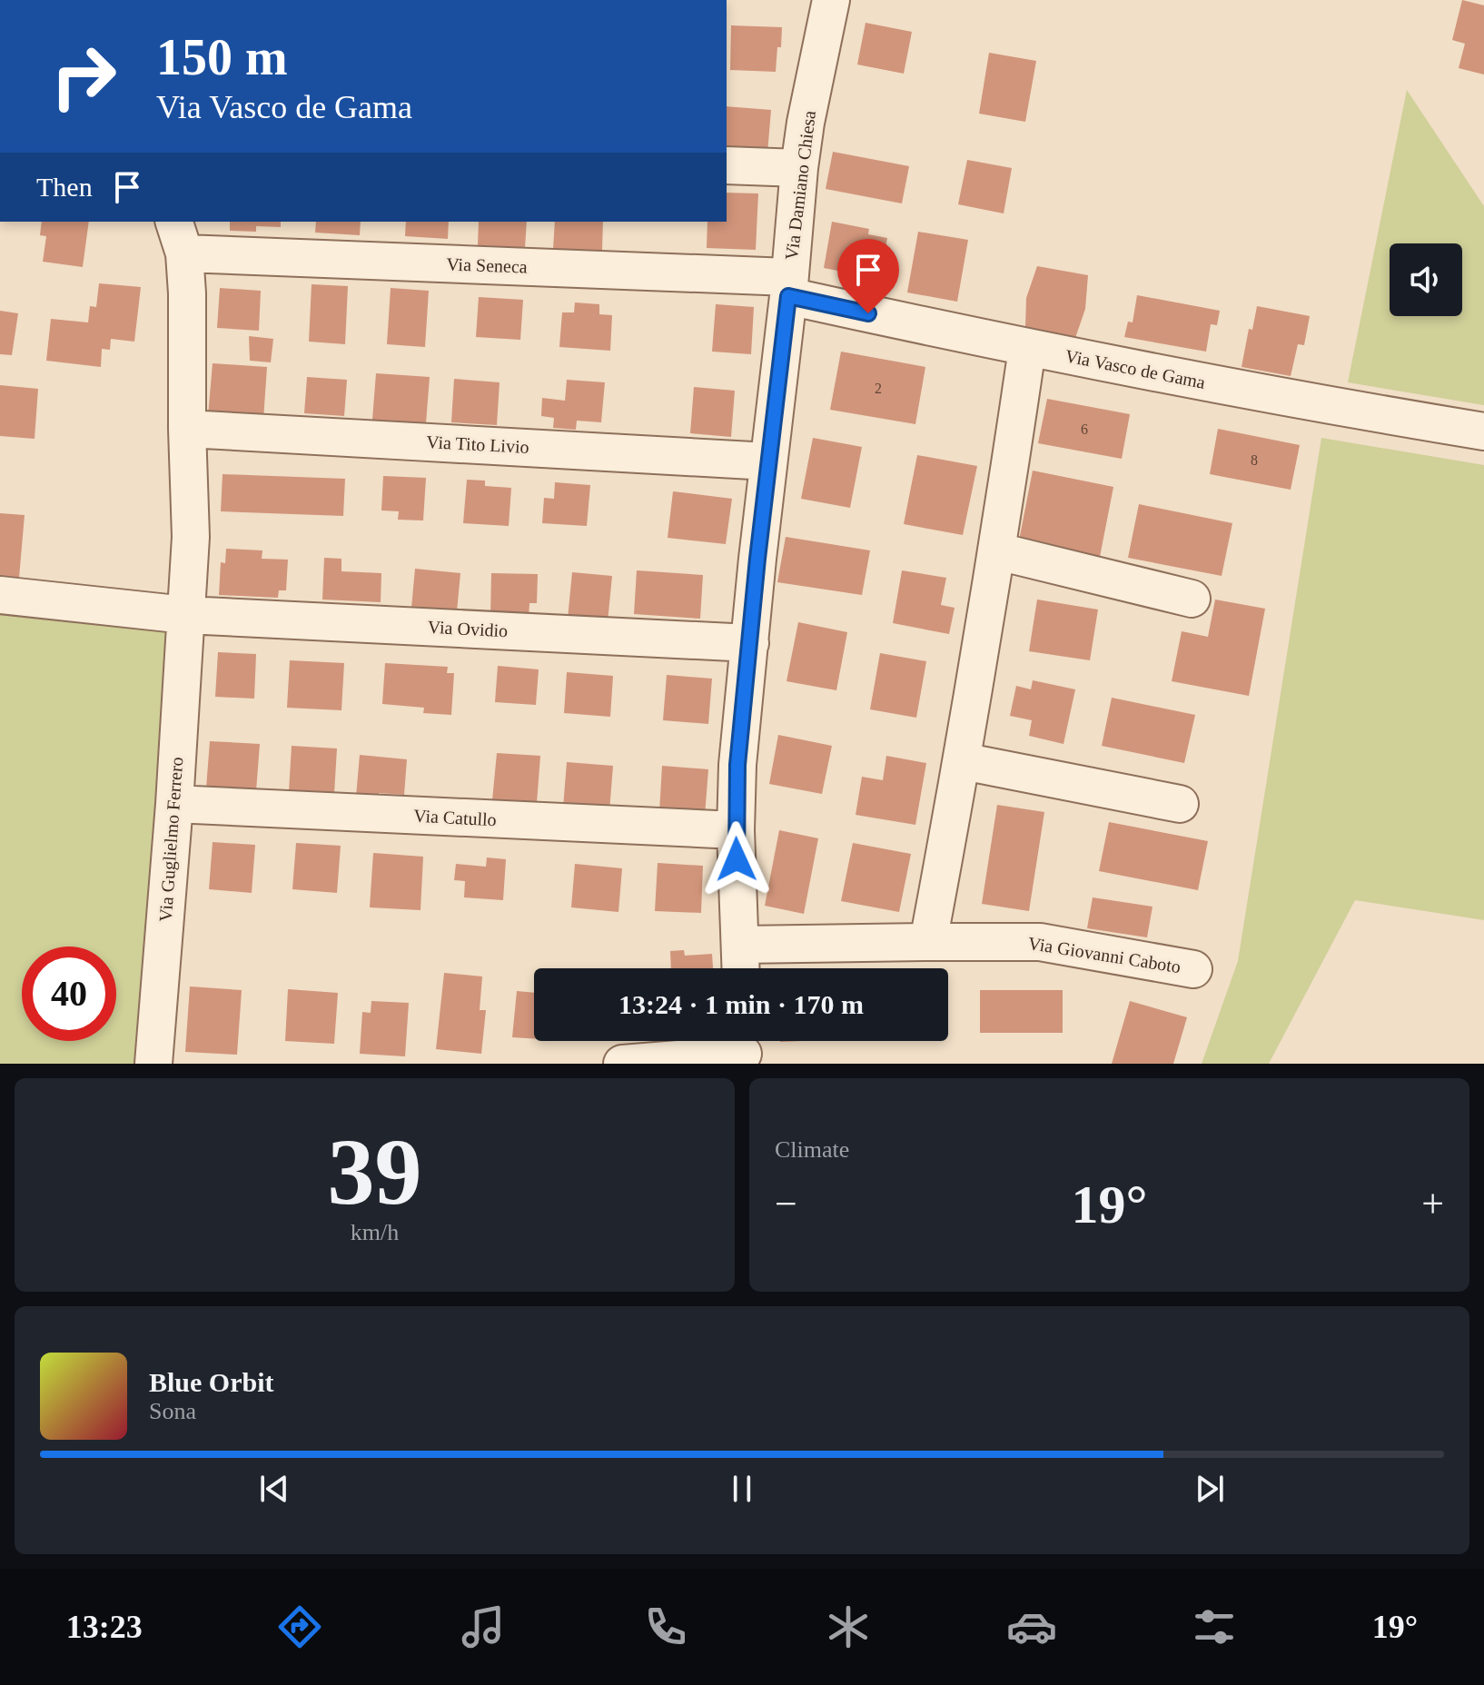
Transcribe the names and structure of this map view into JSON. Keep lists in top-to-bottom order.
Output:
{
  "streets": {
    "street": [
      "Via Damiano Chiesa",
      "Via Seneca",
      "Via Vasco de Gama",
      "Via Tito Livio",
      "Via Ovidio",
      "Via Catullo",
      "Via Guglielmo Ferrero",
      "Via Giovanni Caboto"
    ]
  },
  "crossings": [
    ["Via Damiano Chiesa", "Via Seneca"],
    ["Via Damiano Chiesa", "Via Vasco de Gama"],
    ["Via Damiano Chiesa", "Via Tito Livio"],
    ["Via Damiano Chiesa", "Via Ovidio"],
    ["Via Damiano Chiesa", "Via Catullo"],
    ["Via Damiano Chiesa", "Via Giovanni Caboto"],
    ["Via Seneca", "Via Vasco de Gama"],
    ["Via Seneca", "Via Guglielmo Ferrero"],
    ["Via Tito Livio", "Via Guglielmo Ferrero"],
    ["Via Ovidio", "Via Guglielmo Ferrero"],
    ["Via Catullo", "Via Guglielmo Ferrero"]
  ],
  "house_numbers": ["2", "6", "8"],
  "page": {
    "turn": ["150 m", "Via Vasco de Gama"],
    "then": "Then",
    "limit": "40",
    "trip": "13:24 · 1 min · 170 m",
    "tile": [
      ["39", "km/h"],
      "Climate"
    ],
    "heat": ["−", "19°", "+"],
    "song": ["Blue Orbit", "Sona"],
    "tabs": ["13:23", "19°"]
  }
}
